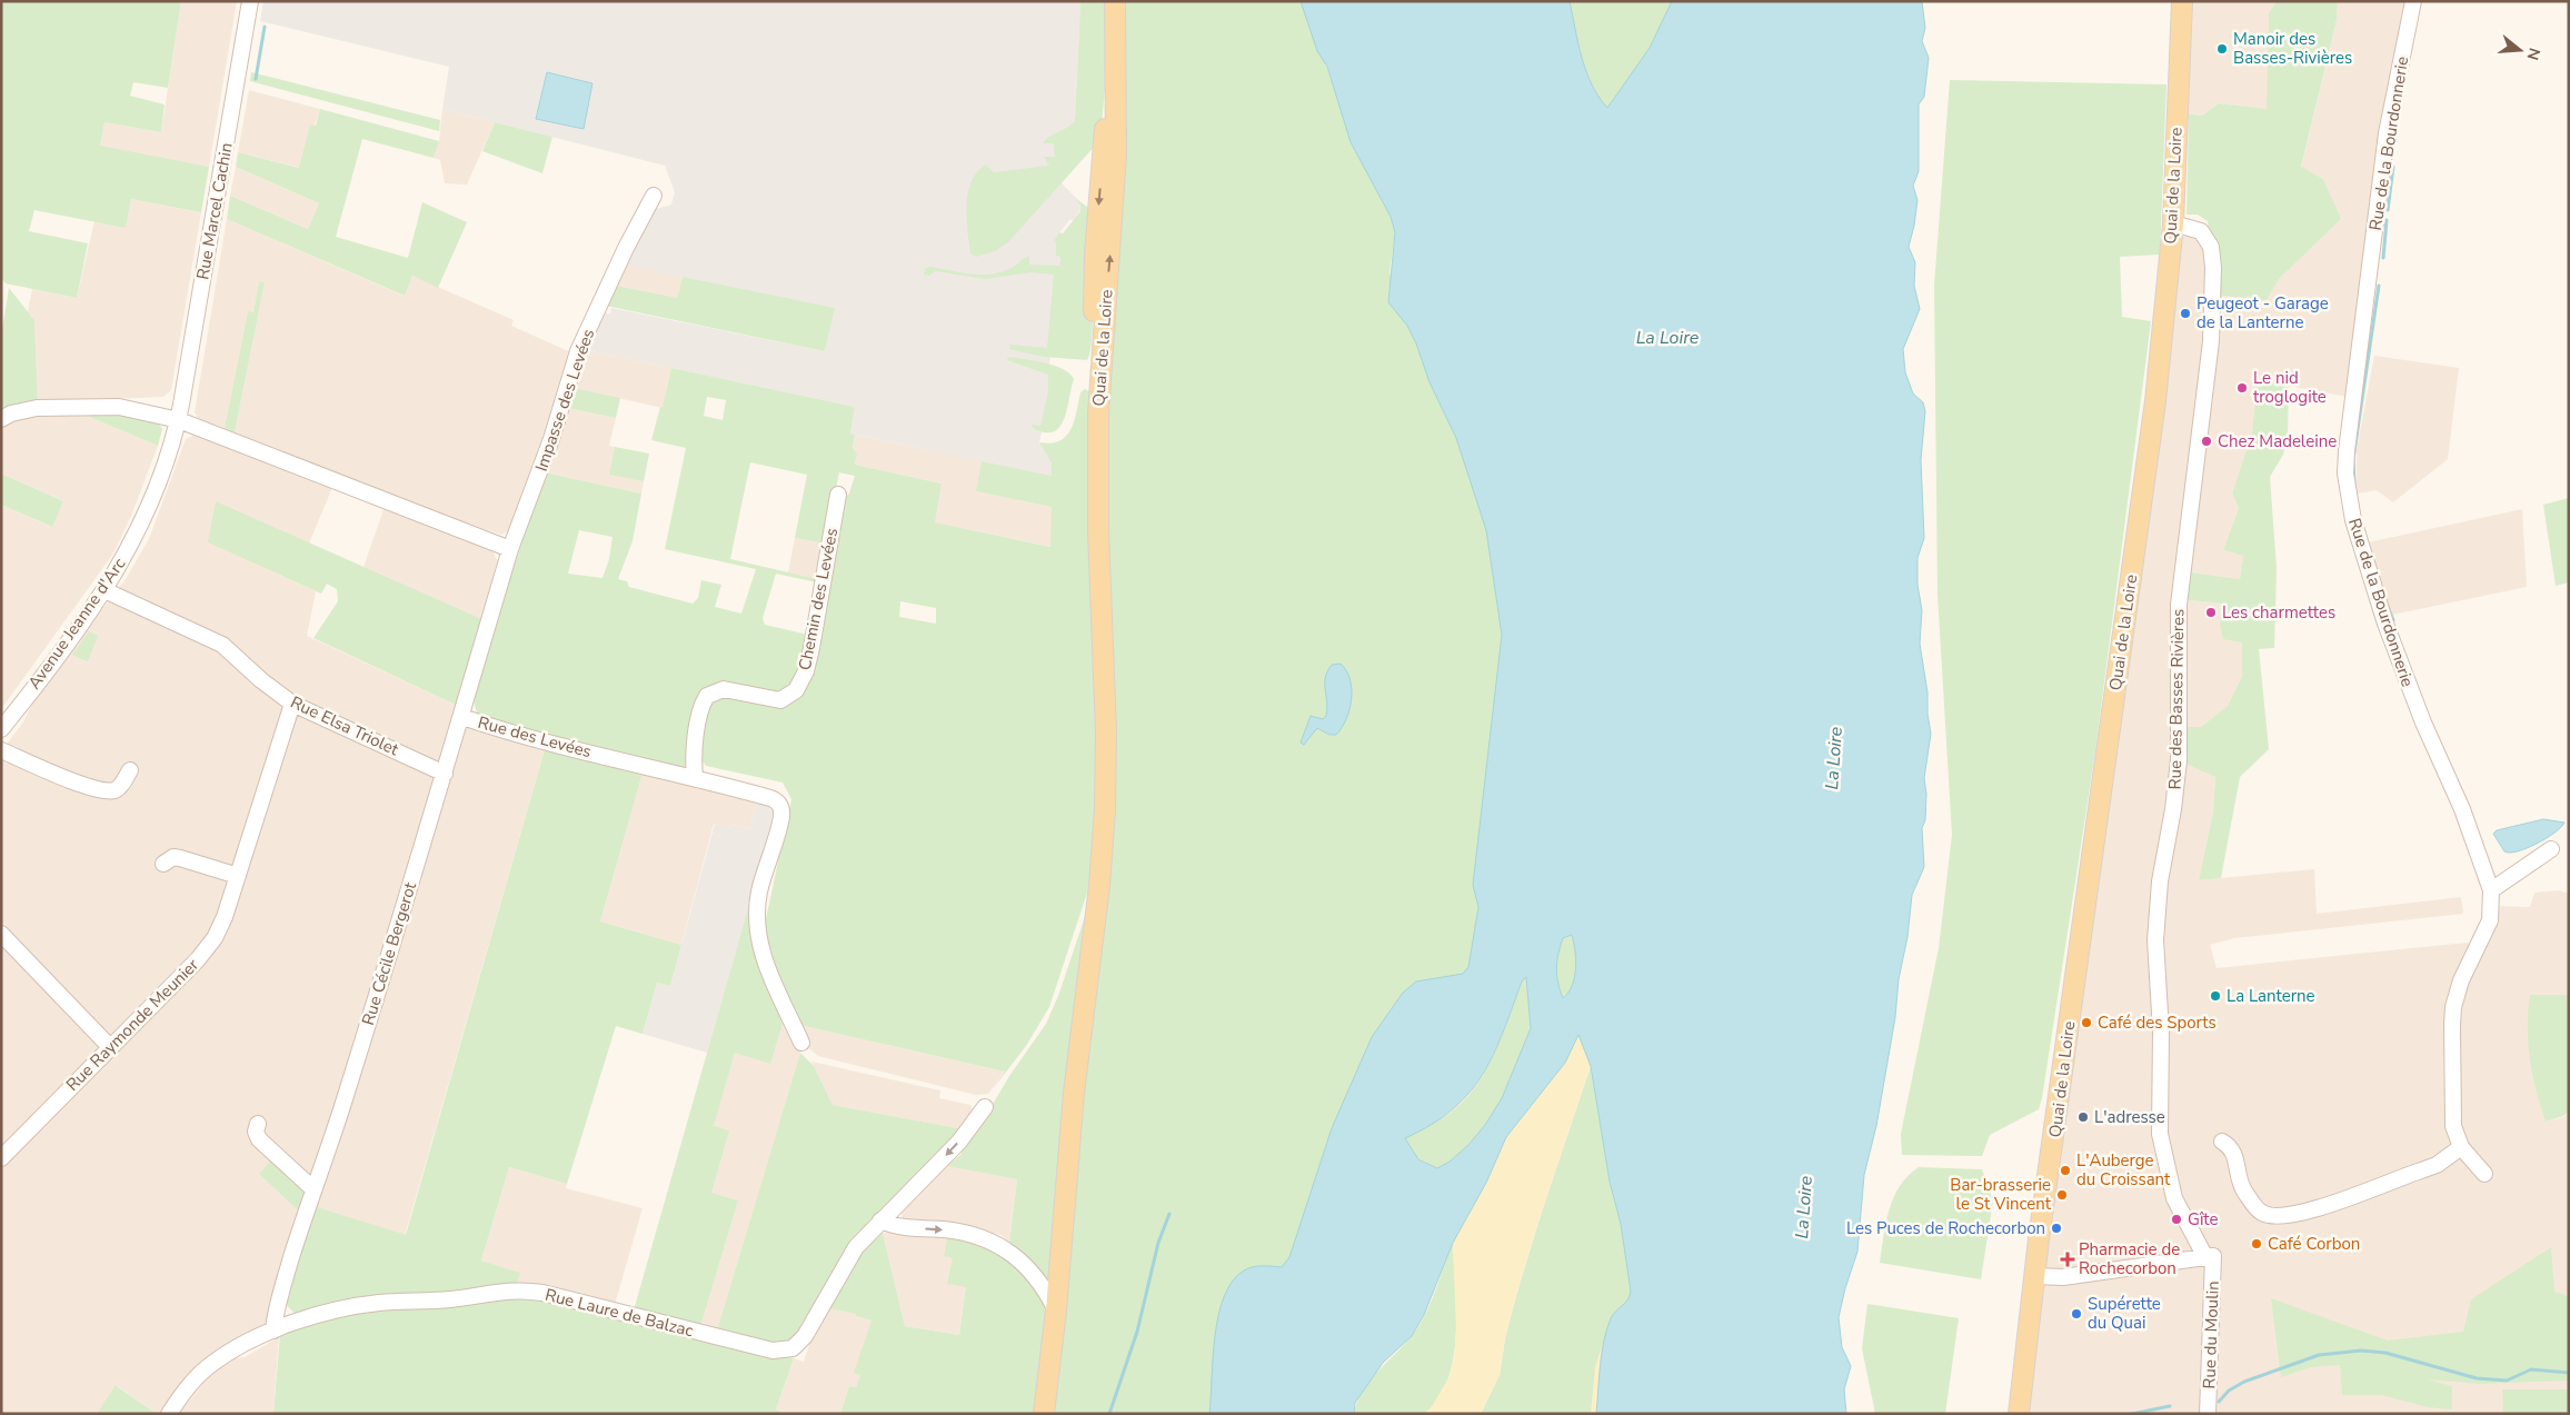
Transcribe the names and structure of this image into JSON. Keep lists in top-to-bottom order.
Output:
{
  "streets": {
    "main road": ["Quai de la Loire"],
    "street": [
      "Rue de la Bourdonnerie",
      "Rue Marcel Cachin",
      "Impasse des Levées",
      "Chemin des Levées",
      "Avenue Jeanne d'Arc",
      "Rue des Basses Rivières",
      "Rue Elsa Triolet",
      "Rue des Levées",
      "Rue Cécile Bergerot",
      "Rue Raymonde Meunier",
      "Rue Laure de Balzac",
      "Rue du Moulin"
    ]
  },
  "crossings": [
    ["Quai de la Loire", "Rue des Basses Rivières"],
    ["Rue Marcel Cachin", "Avenue Jeanne d'Arc"],
    ["Impasse des Levées", "Rue des Levées"],
    ["Chemin des Levées", "Rue des Levées"],
    ["Avenue Jeanne d'Arc", "Rue Elsa Triolet"],
    ["Rue des Basses Rivières", "Rue du Moulin"],
    ["Rue Elsa Triolet", "Rue Cécile Bergerot"],
    ["Rue Elsa Triolet", "Rue Raymonde Meunier"],
    ["Rue des Levées", "Rue Cécile Bergerot"],
    ["Rue Cécile Bergerot", "Rue Laure de Balzac"]
  ],
  "water": ["La Loire"],
  "places": {
    "other": [
      "Manoir des Basses-Rivières",
      "Peugeot - Garage de la Lanterne",
      "Le nid troglogite",
      "Chez Madeleine",
      "Les charmettes",
      "La Lanterne",
      "Café des Sports",
      "L'adresse",
      "L'Auberge du Croissant",
      "Bar-brasserie le St Vincent",
      "Gîte",
      "Les Puces de Rochecorbon",
      "Café Corbon",
      "Supérette du Quai"
    ],
    "health": ["Pharmacie de Rochecorbon"]
  },
  "north": "right"
}
